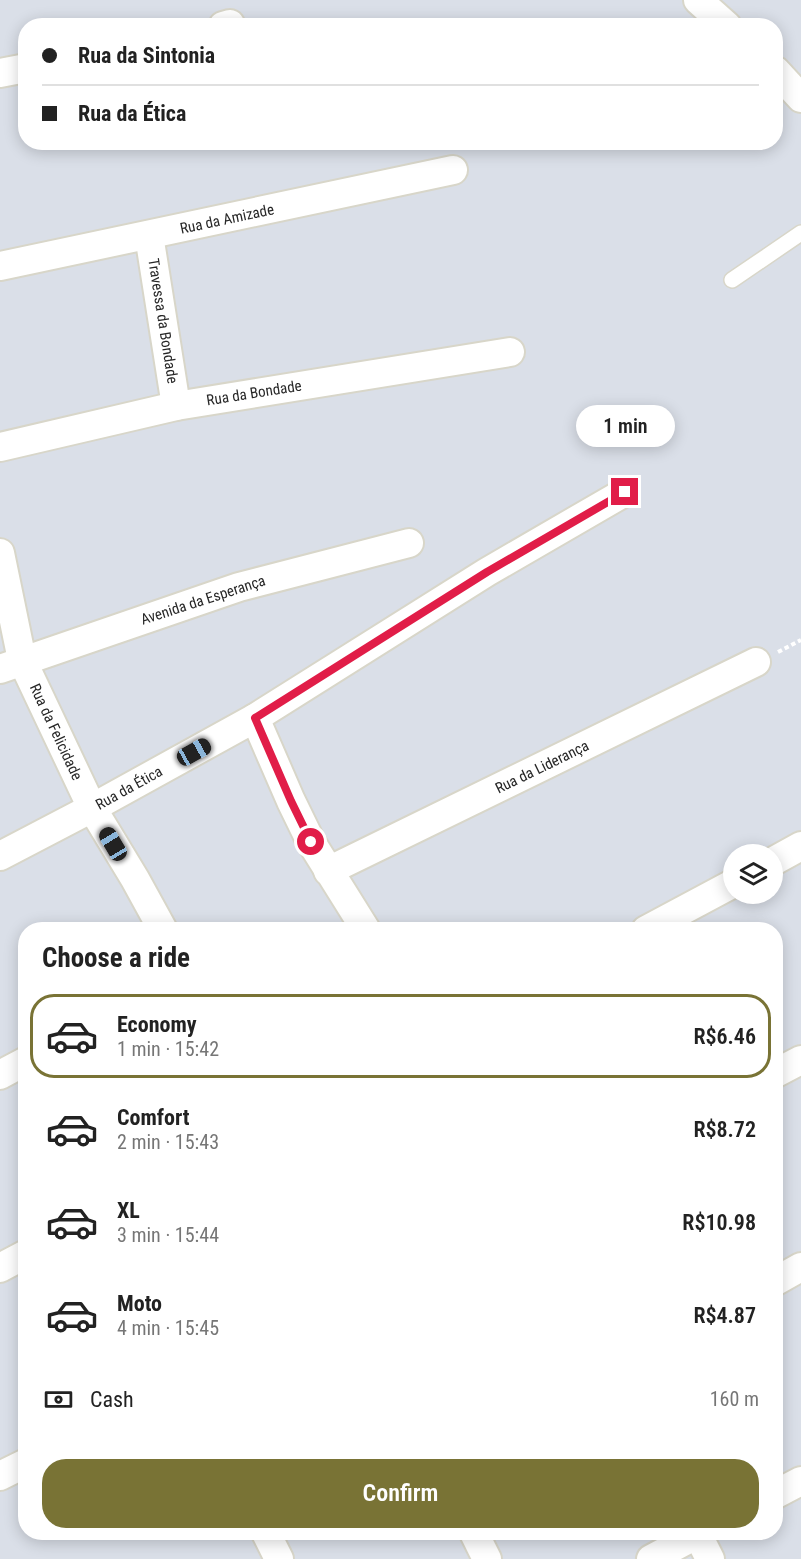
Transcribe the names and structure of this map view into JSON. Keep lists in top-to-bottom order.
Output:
{
  "streets": {
    "street": [
      "Rua da Amizade",
      "Travessa da Bondade",
      "Rua da Bondade",
      "Avenida da Esperança",
      "Rua da Felicidade",
      "Rua da Liderança",
      "Rua da Ética"
    ]
  },
  "crossings": [
    ["Rua da Amizade", "Travessa da Bondade"],
    ["Travessa da Bondade", "Rua da Bondade"],
    ["Avenida da Esperança", "Rua da Felicidade"],
    ["Rua da Felicidade", "Rua da Ética"]
  ],
  "page": {
    "banner": ["Rua da Sintonia", "Rua da Ética"],
    "bubble": "1 min",
    "heading": "Choose a ride",
    "list": [
      {
        "name": "Economy",
        "note": "1 min · 15:42",
        "value": "R$6.46"
      },
      {
        "name": "Comfort",
        "note": "2 min · 15:43",
        "value": "R$8.72"
      },
      {
        "name": "XL",
        "note": "3 min · 15:44",
        "value": "R$10.98"
      },
      {
        "name": "Moto",
        "note": "4 min · 15:45",
        "value": "R$4.87"
      }
    ],
    "pay": ["Cash", "160 m"],
    "buttons": "Confirm"
  }
}
